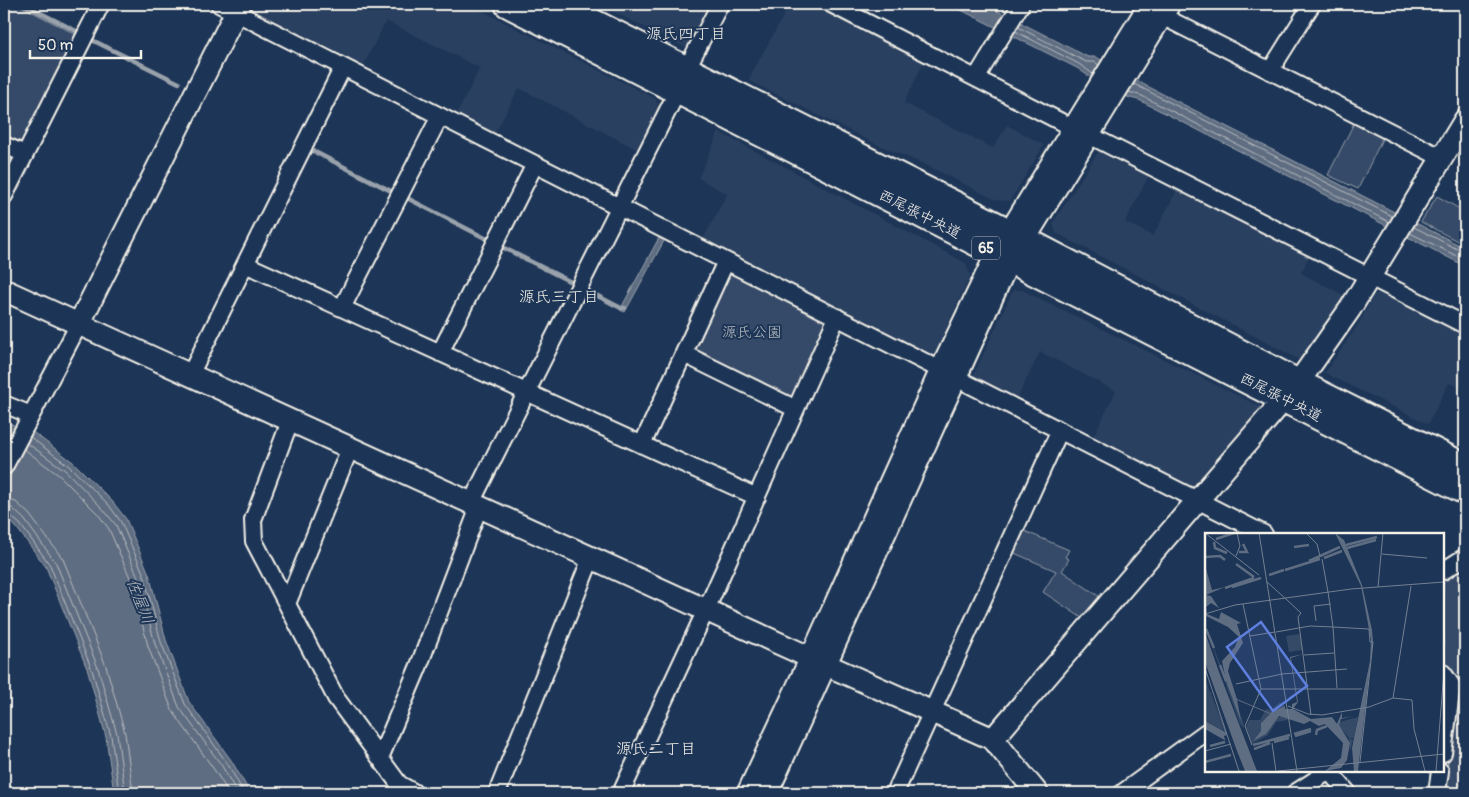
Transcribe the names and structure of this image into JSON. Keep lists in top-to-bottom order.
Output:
{
  "streets": {
    "main road": ["西尾張中央道", "65"]
  },
  "districts": ["源氏四丁目", "源氏三丁目", "源氏二丁目"],
  "water": ["佐屋川"],
  "parks": ["源氏公園"],
  "scale_bar": "50 m"
}
